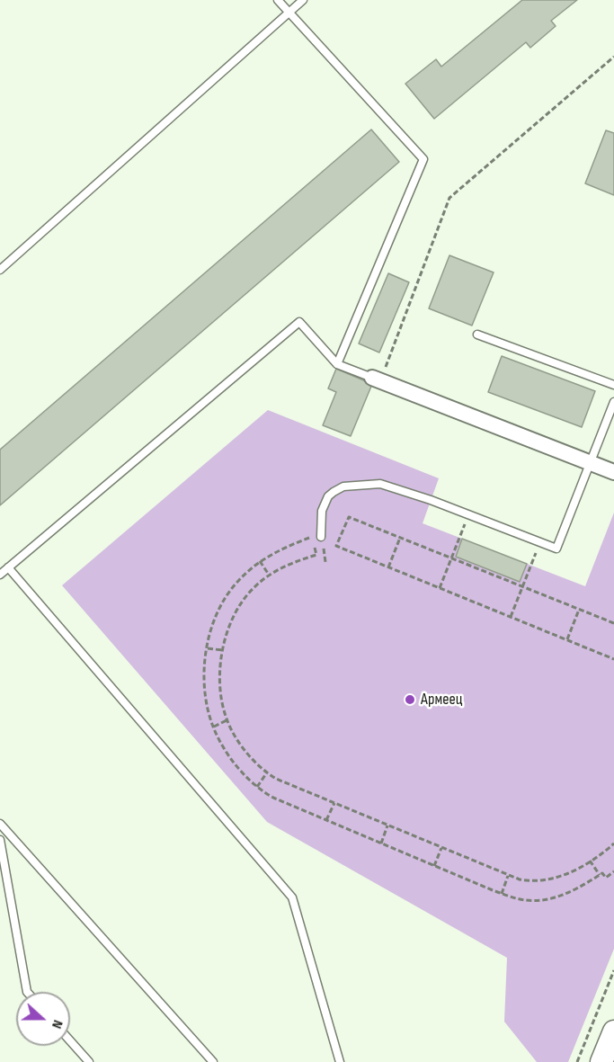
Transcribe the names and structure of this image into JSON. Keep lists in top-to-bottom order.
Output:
{
  "places": ["Армеец"],
  "north": "right"
}
